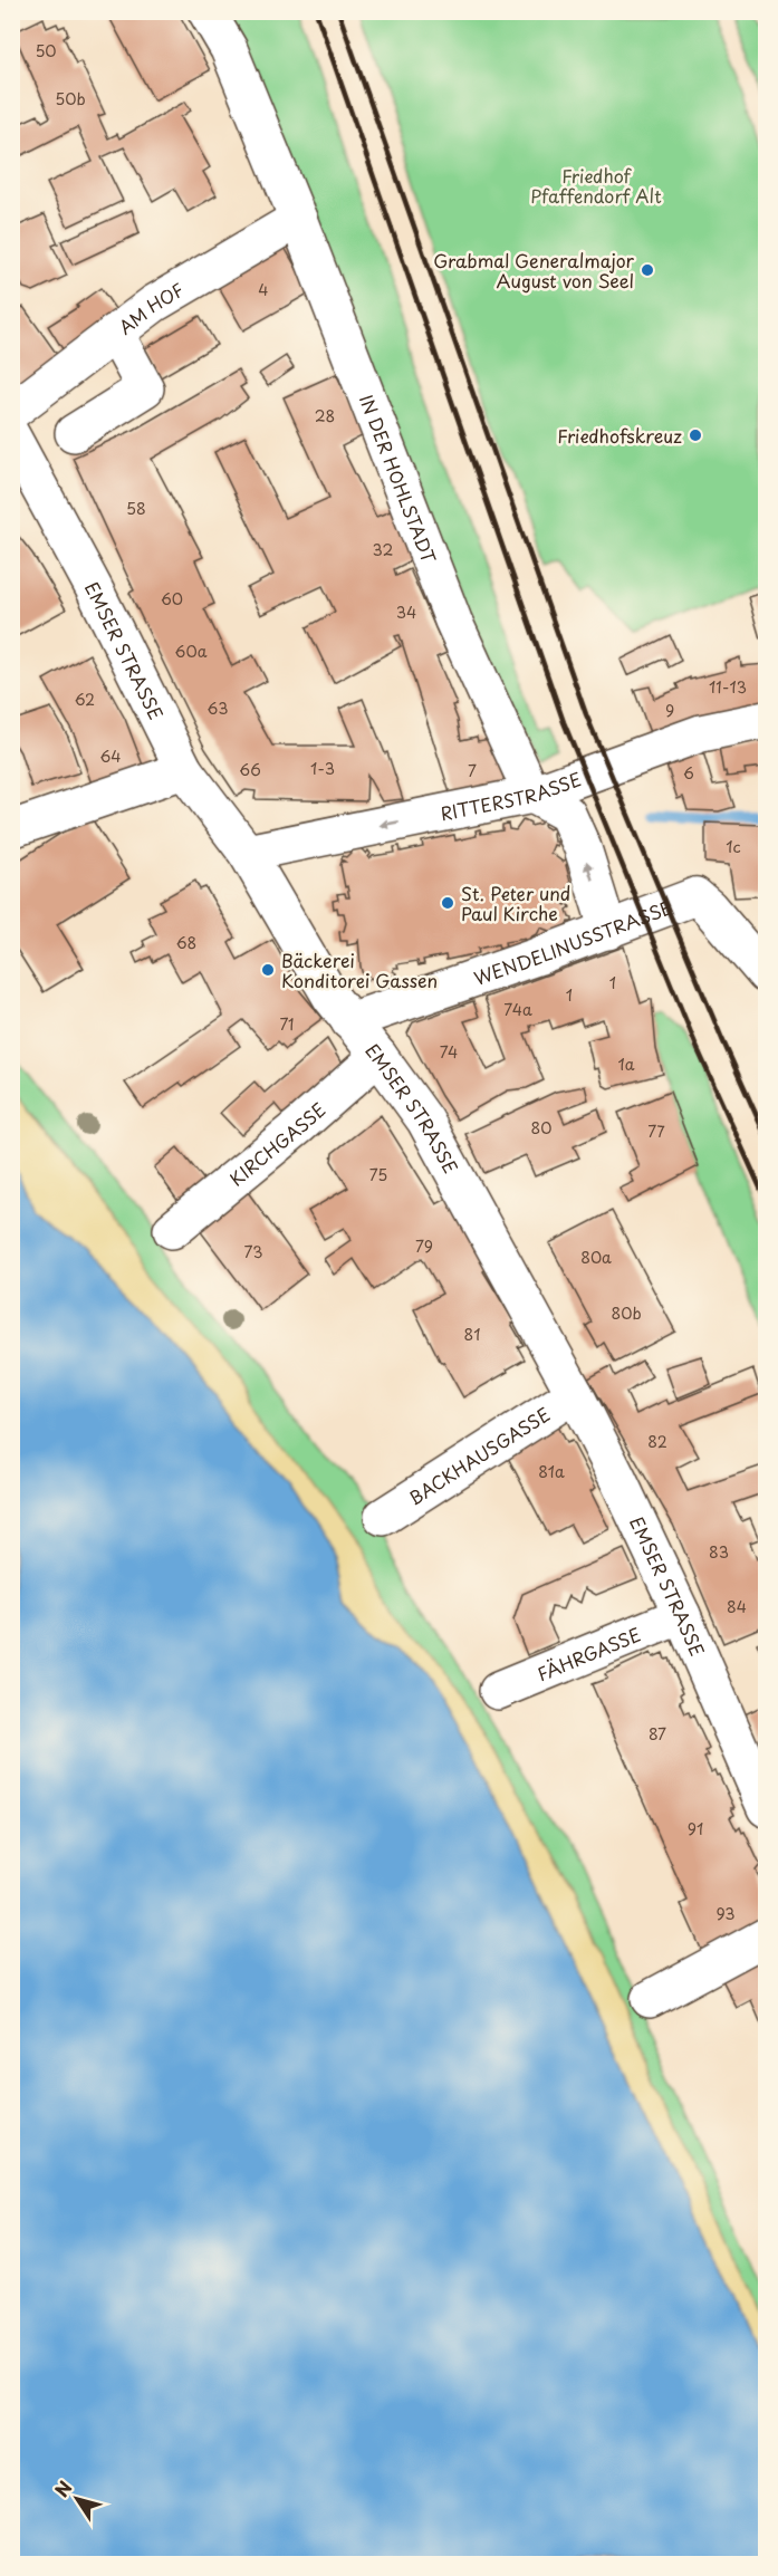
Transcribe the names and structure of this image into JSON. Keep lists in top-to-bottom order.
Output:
{
  "streets": {
    "street": [
      "AM HOF",
      "IN DER HOHLSTADT",
      "EMSER STRASSE",
      "RITTERSTRASSE",
      "WENDELINUSSTRASSE",
      "KIRCHGASSE",
      "BACKHAUSGASSE",
      "FÄHRGASSE"
    ]
  },
  "crossings": [
    ["AM HOF", "IN DER HOHLSTADT"],
    ["IN DER HOHLSTADT", "RITTERSTRASSE"],
    ["EMSER STRASSE", "RITTERSTRASSE"],
    ["EMSER STRASSE", "WENDELINUSSTRASSE"],
    ["EMSER STRASSE", "KIRCHGASSE"],
    ["EMSER STRASSE", "BACKHAUSGASSE"],
    ["EMSER STRASSE", "FÄHRGASSE"]
  ],
  "one_way": ["RITTERSTRASSE"],
  "parks": ["Friedhof Pfaffendorf Alt"],
  "places": [
    "Grabmal Generalmajor August von Seel",
    "Friedhofskreuz",
    "St. Peter und Paul Kirche",
    "Bäckerei Konditorei Gassen"
  ],
  "house_numbers": [
    "50",
    "50b",
    "4",
    "28",
    "58",
    "32",
    "60",
    "34",
    "60a",
    "11-13",
    "62",
    "63",
    "9",
    "64",
    "1-3",
    "66",
    "7",
    "6",
    "1c",
    "68",
    "1",
    "1",
    "74a",
    "71",
    "74",
    "1a",
    "80",
    "77",
    "75",
    "79",
    "73",
    "80a",
    "80b",
    "81",
    "82",
    "81a",
    "83",
    "84",
    "87",
    "91",
    "93"
  ],
  "north": "top left"
}
